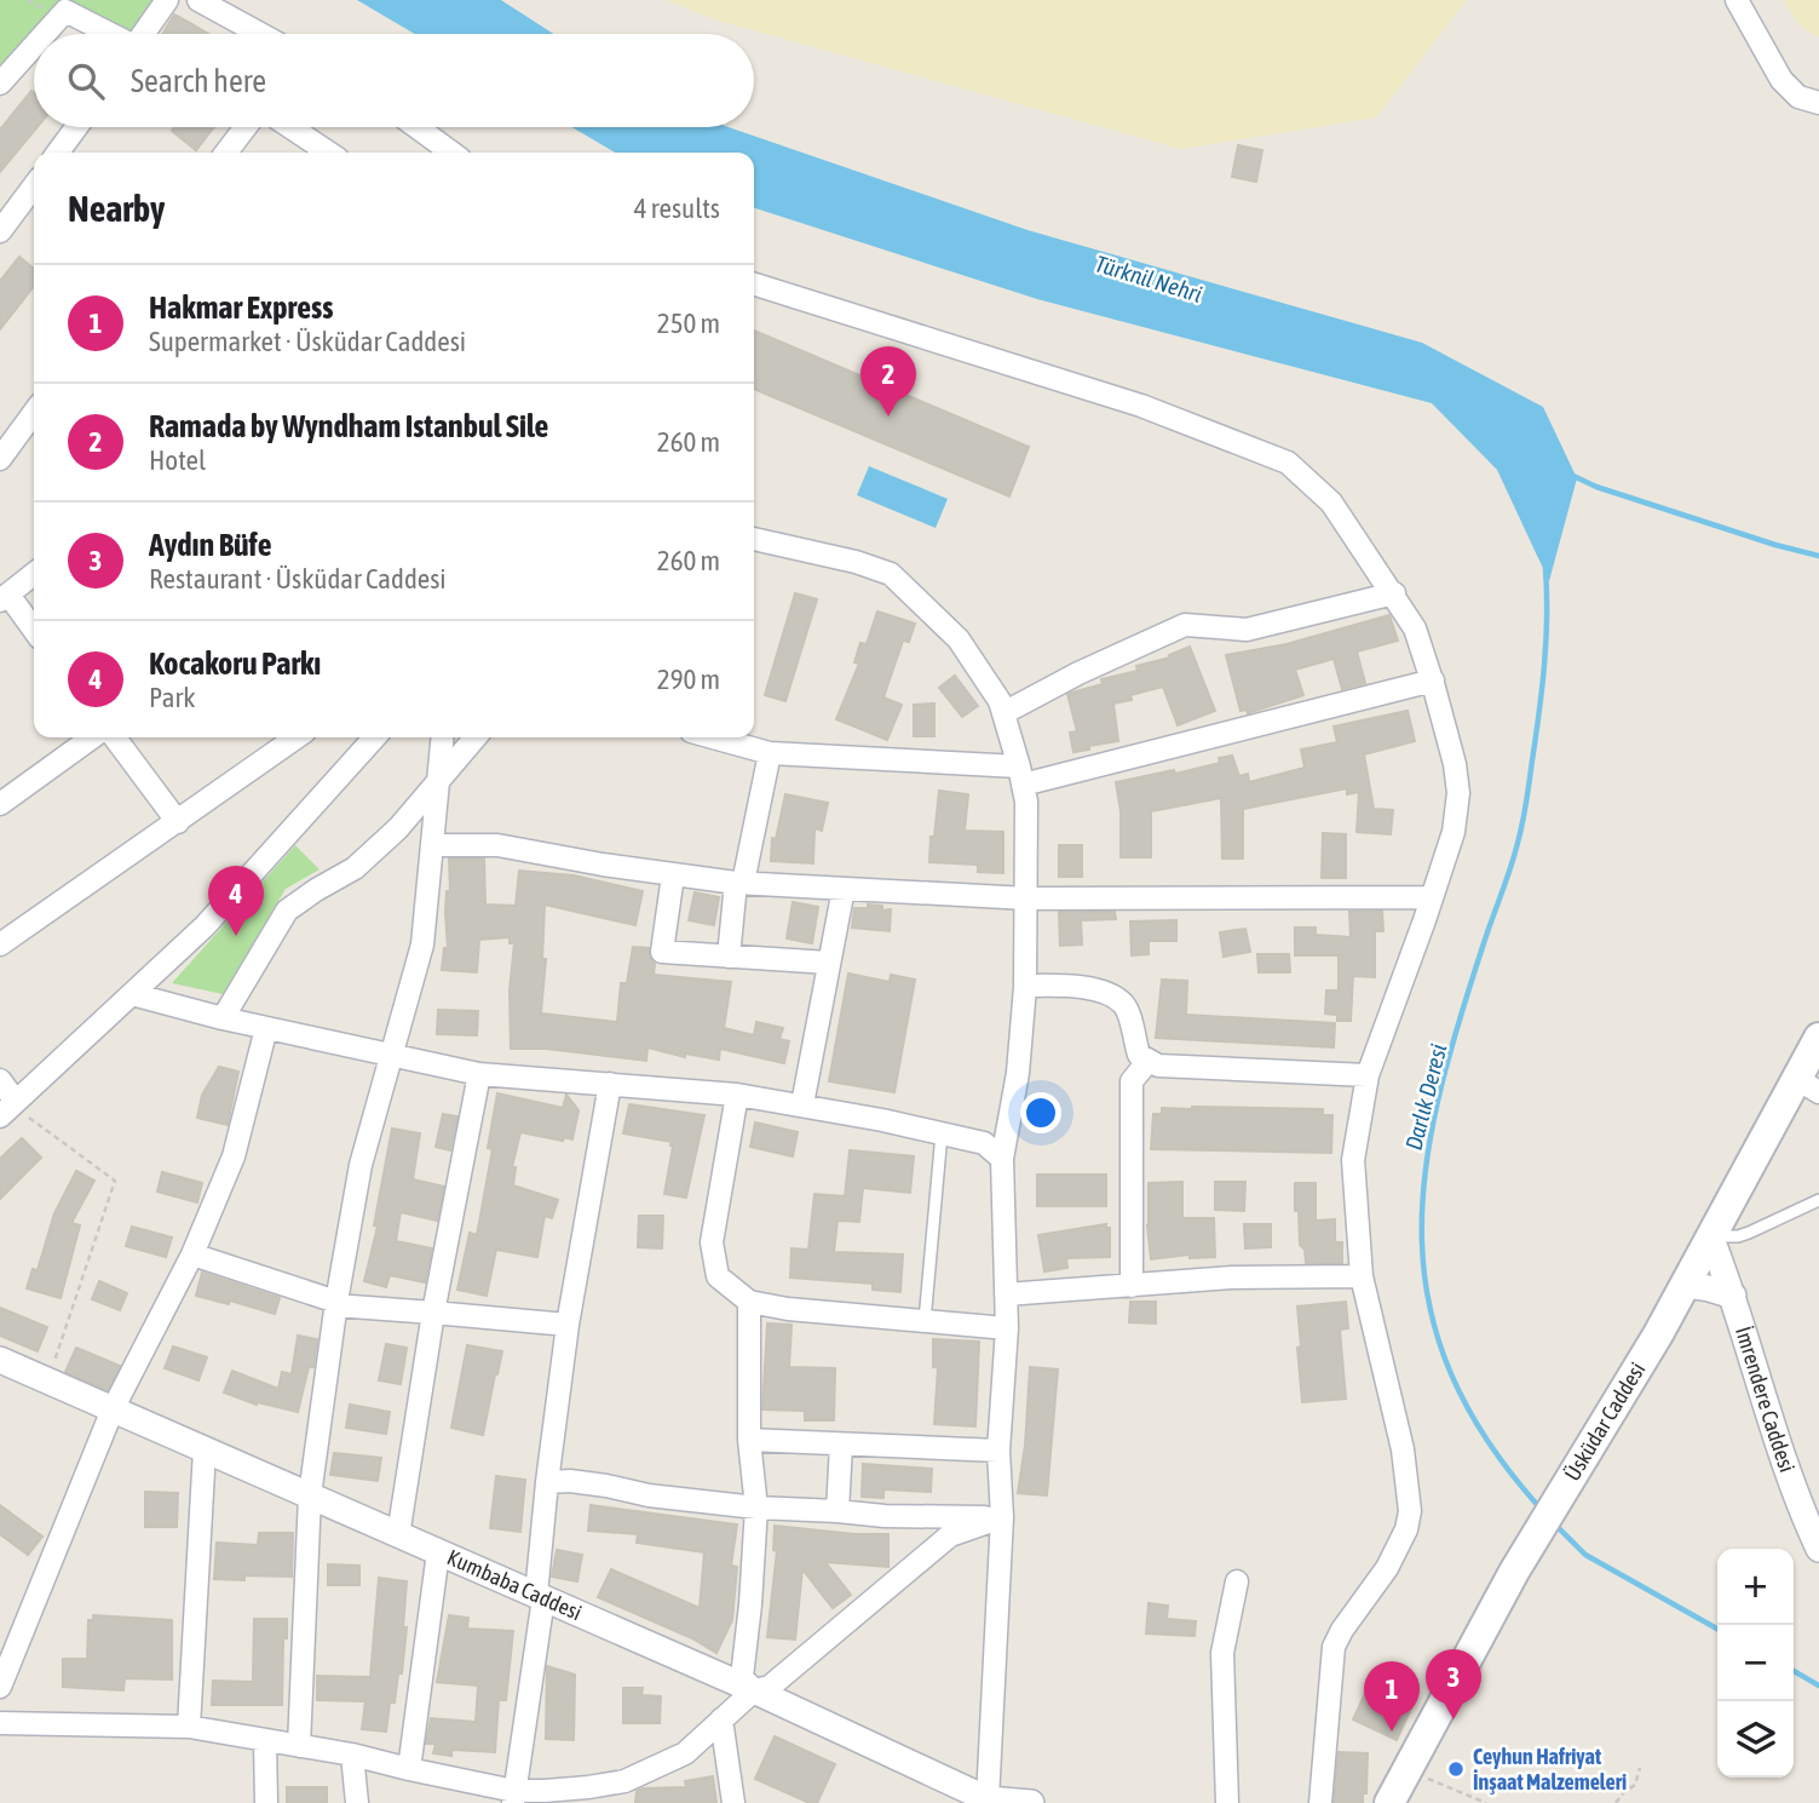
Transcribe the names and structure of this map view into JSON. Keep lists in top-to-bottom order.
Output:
{
  "streets": {
    "main road": ["Üsküdar Caddesi"],
    "street": ["İmrendere Caddesi", "Kumbaba Caddesi"]
  },
  "crossings": [
    ["İmrendere Caddesi", "Üsküdar Caddesi"]
  ],
  "water": ["Türknil Nehri", "Darlık Deresi"],
  "places": ["Ceyhun Hafriyat İnşaat Malzemeleri"],
  "page": {
    "search": "Search here",
    "heading": ["Nearby", "4 results"],
    "list": [
      {
        "mark": "1",
        "name": "Hakmar Express",
        "note": "Supermarket · Üsküdar Caddesi",
        "value": "250 m"
      },
      {
        "mark": "2",
        "name": "Ramada by Wyndham Istanbul Sile",
        "note": "Hotel",
        "value": "260 m"
      },
      {
        "mark": "3",
        "name": "Aydın Büfe",
        "note": "Restaurant · Üsküdar Caddesi",
        "value": "260 m"
      },
      {
        "mark": "4",
        "name": "Kocakoru Parkı",
        "note": "Park",
        "value": "290 m"
      }
    ],
    "pins": [
      "2",
      "4",
      "3",
      "1"
    ],
    "map_buttons": ["+", "−"]
  }
}
